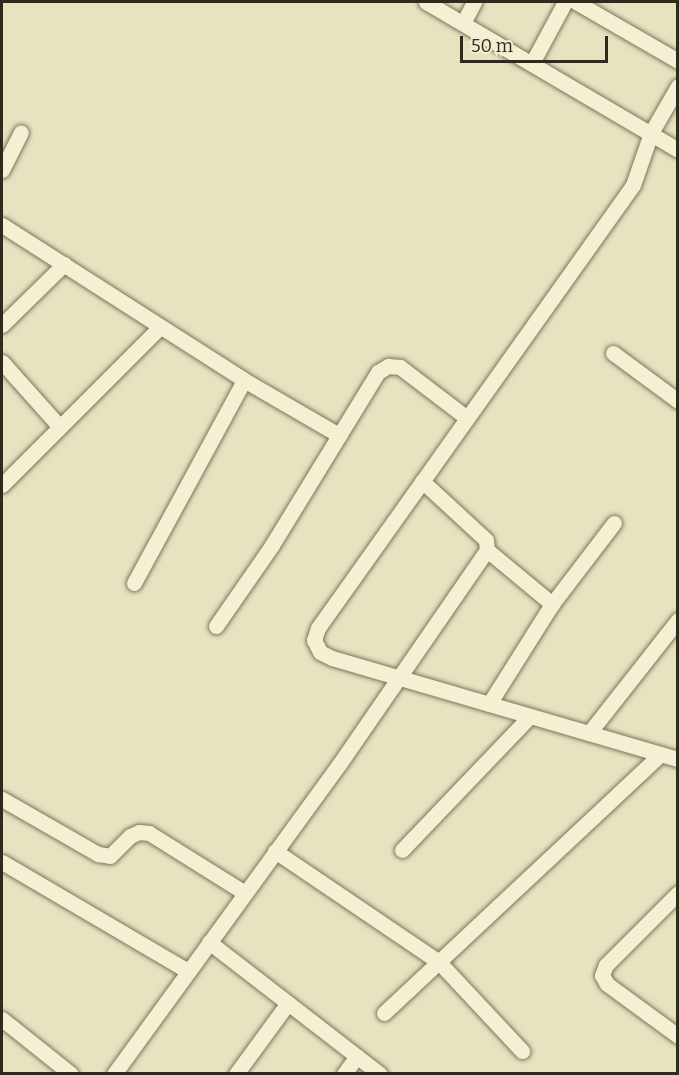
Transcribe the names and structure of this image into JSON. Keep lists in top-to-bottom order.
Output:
{
  "scale_bar": "50 m"
}
